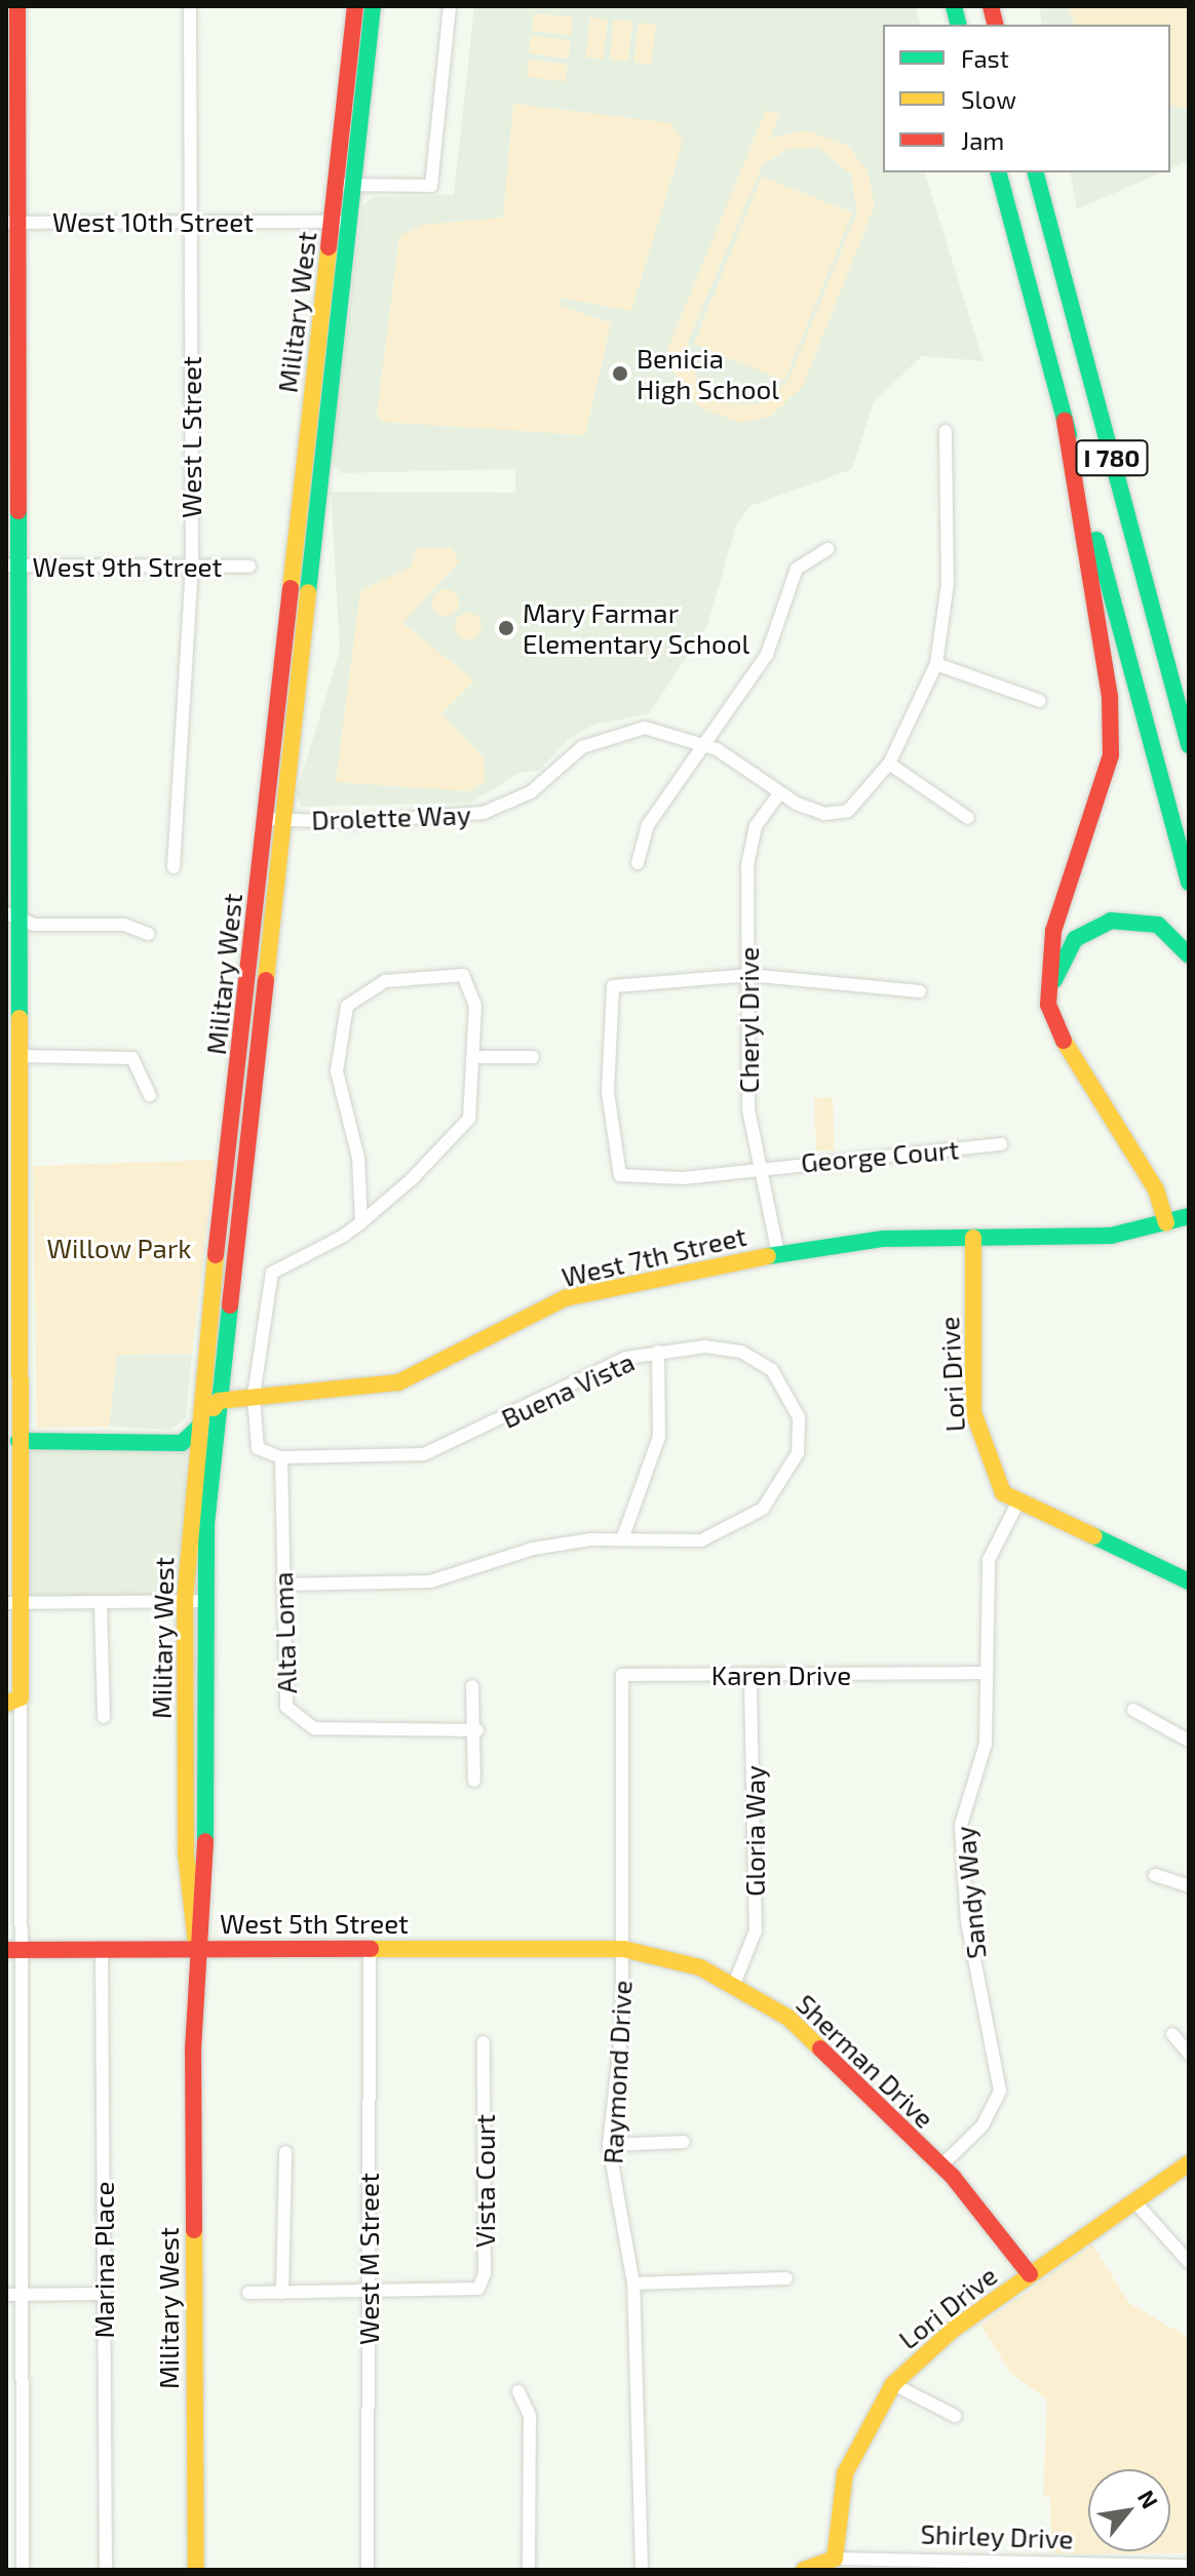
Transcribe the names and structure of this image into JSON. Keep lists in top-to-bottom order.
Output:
{
  "streets": {
    "main road": [
      "Military West",
      "I 780",
      "West 7th Street",
      "Lori Drive",
      "West 5th Street",
      "Sherman Drive",
      "Shirley Drive"
    ],
    "street": [
      "West 10th Street",
      "West L Street",
      "West 9th Street",
      "Drolette Way",
      "Cheryl Drive",
      "George Court",
      "Buena Vista",
      "Alta Loma",
      "Karen Drive",
      "Gloria Way",
      "Sandy Way",
      "Raymond Drive",
      "Vista Court",
      "West M Street",
      "Marina Place"
    ]
  },
  "crossings": [
    ["West 10th Street", "Military West"],
    ["West 10th Street", "West L Street"],
    ["Military West", "Drolette Way"],
    ["Military West", "West 7th Street"],
    ["Military West", "West 5th Street"],
    ["West L Street", "West 9th Street"],
    ["Drolette Way", "Cheryl Drive"],
    ["Cheryl Drive", "George Court"],
    ["Cheryl Drive", "West 7th Street"],
    ["West 7th Street", "Lori Drive"],
    ["Lori Drive", "Sandy Way"],
    ["Lori Drive", "Sherman Drive"],
    ["Lori Drive", "Shirley Drive"],
    ["Buena Vista", "Alta Loma"],
    ["Karen Drive", "Gloria Way"],
    ["Karen Drive", "Sandy Way"],
    ["Karen Drive", "Raymond Drive"],
    ["Gloria Way", "Sherman Drive"],
    ["Sandy Way", "Sherman Drive"],
    ["West 5th Street", "Sherman Drive"],
    ["West 5th Street", "Raymond Drive"],
    ["West 5th Street", "West M Street"],
    ["West 5th Street", "Marina Place"],
    ["Sherman Drive", "Raymond Drive"],
    ["Vista Court", "West M Street"]
  ],
  "parks": ["Willow Park"],
  "places": ["Benicia High School", "Mary Farmar Elementary School"],
  "legend": ["Fast", "Slow", "Jam"],
  "north": "top right"
}
